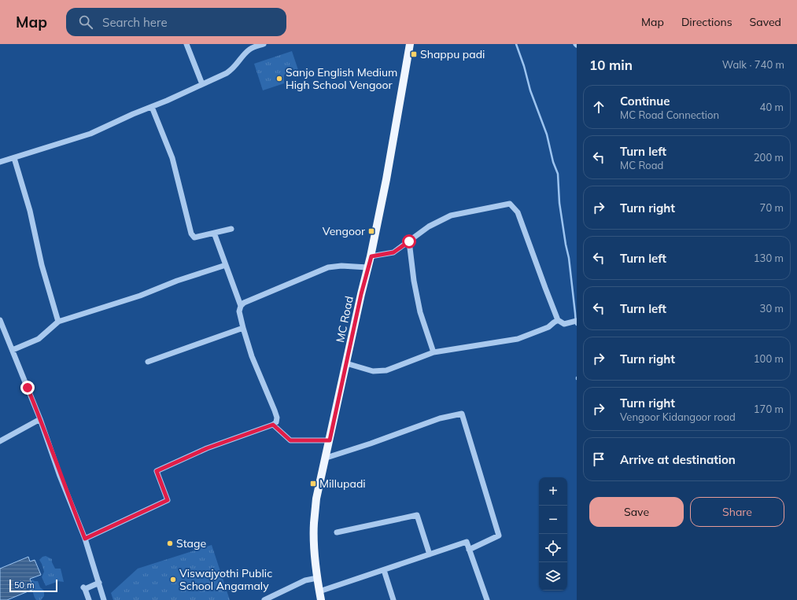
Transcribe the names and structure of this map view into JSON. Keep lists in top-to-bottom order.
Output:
{
  "streets": {
    "main road": ["MC Road"]
  },
  "places": {
    "transit": ["Shappu padi", "Vengoor", "Millupadi"],
    "other": ["Sanjo English Medium High School Vengoor", "Stage", "Viswajyothi Public School Angamaly"]
  },
  "scale_bar": "50 m",
  "page": {
    "header": "Map",
    "search": "Search here",
    "nav": ["Map", "Directions", "Saved"],
    "heading": ["10 min", "Walk · 740 m"],
    "list": [
      ["Continue", "MC Road Connection", "40 m"],
      ["Turn left", "MC Road", "200 m"],
      ["Turn right", "70 m"],
      ["Turn left", "130 m"],
      ["Turn left", "30 m"],
      ["Turn right", "100 m"],
      ["Turn right", "Vengoor Kidangoor road", "170 m"],
      "Arrive at destination"
    ],
    "map_buttons": ["+", "−"],
    "buttons": ["Save", "Share"],
    "scale": "50 m"
  }
}
